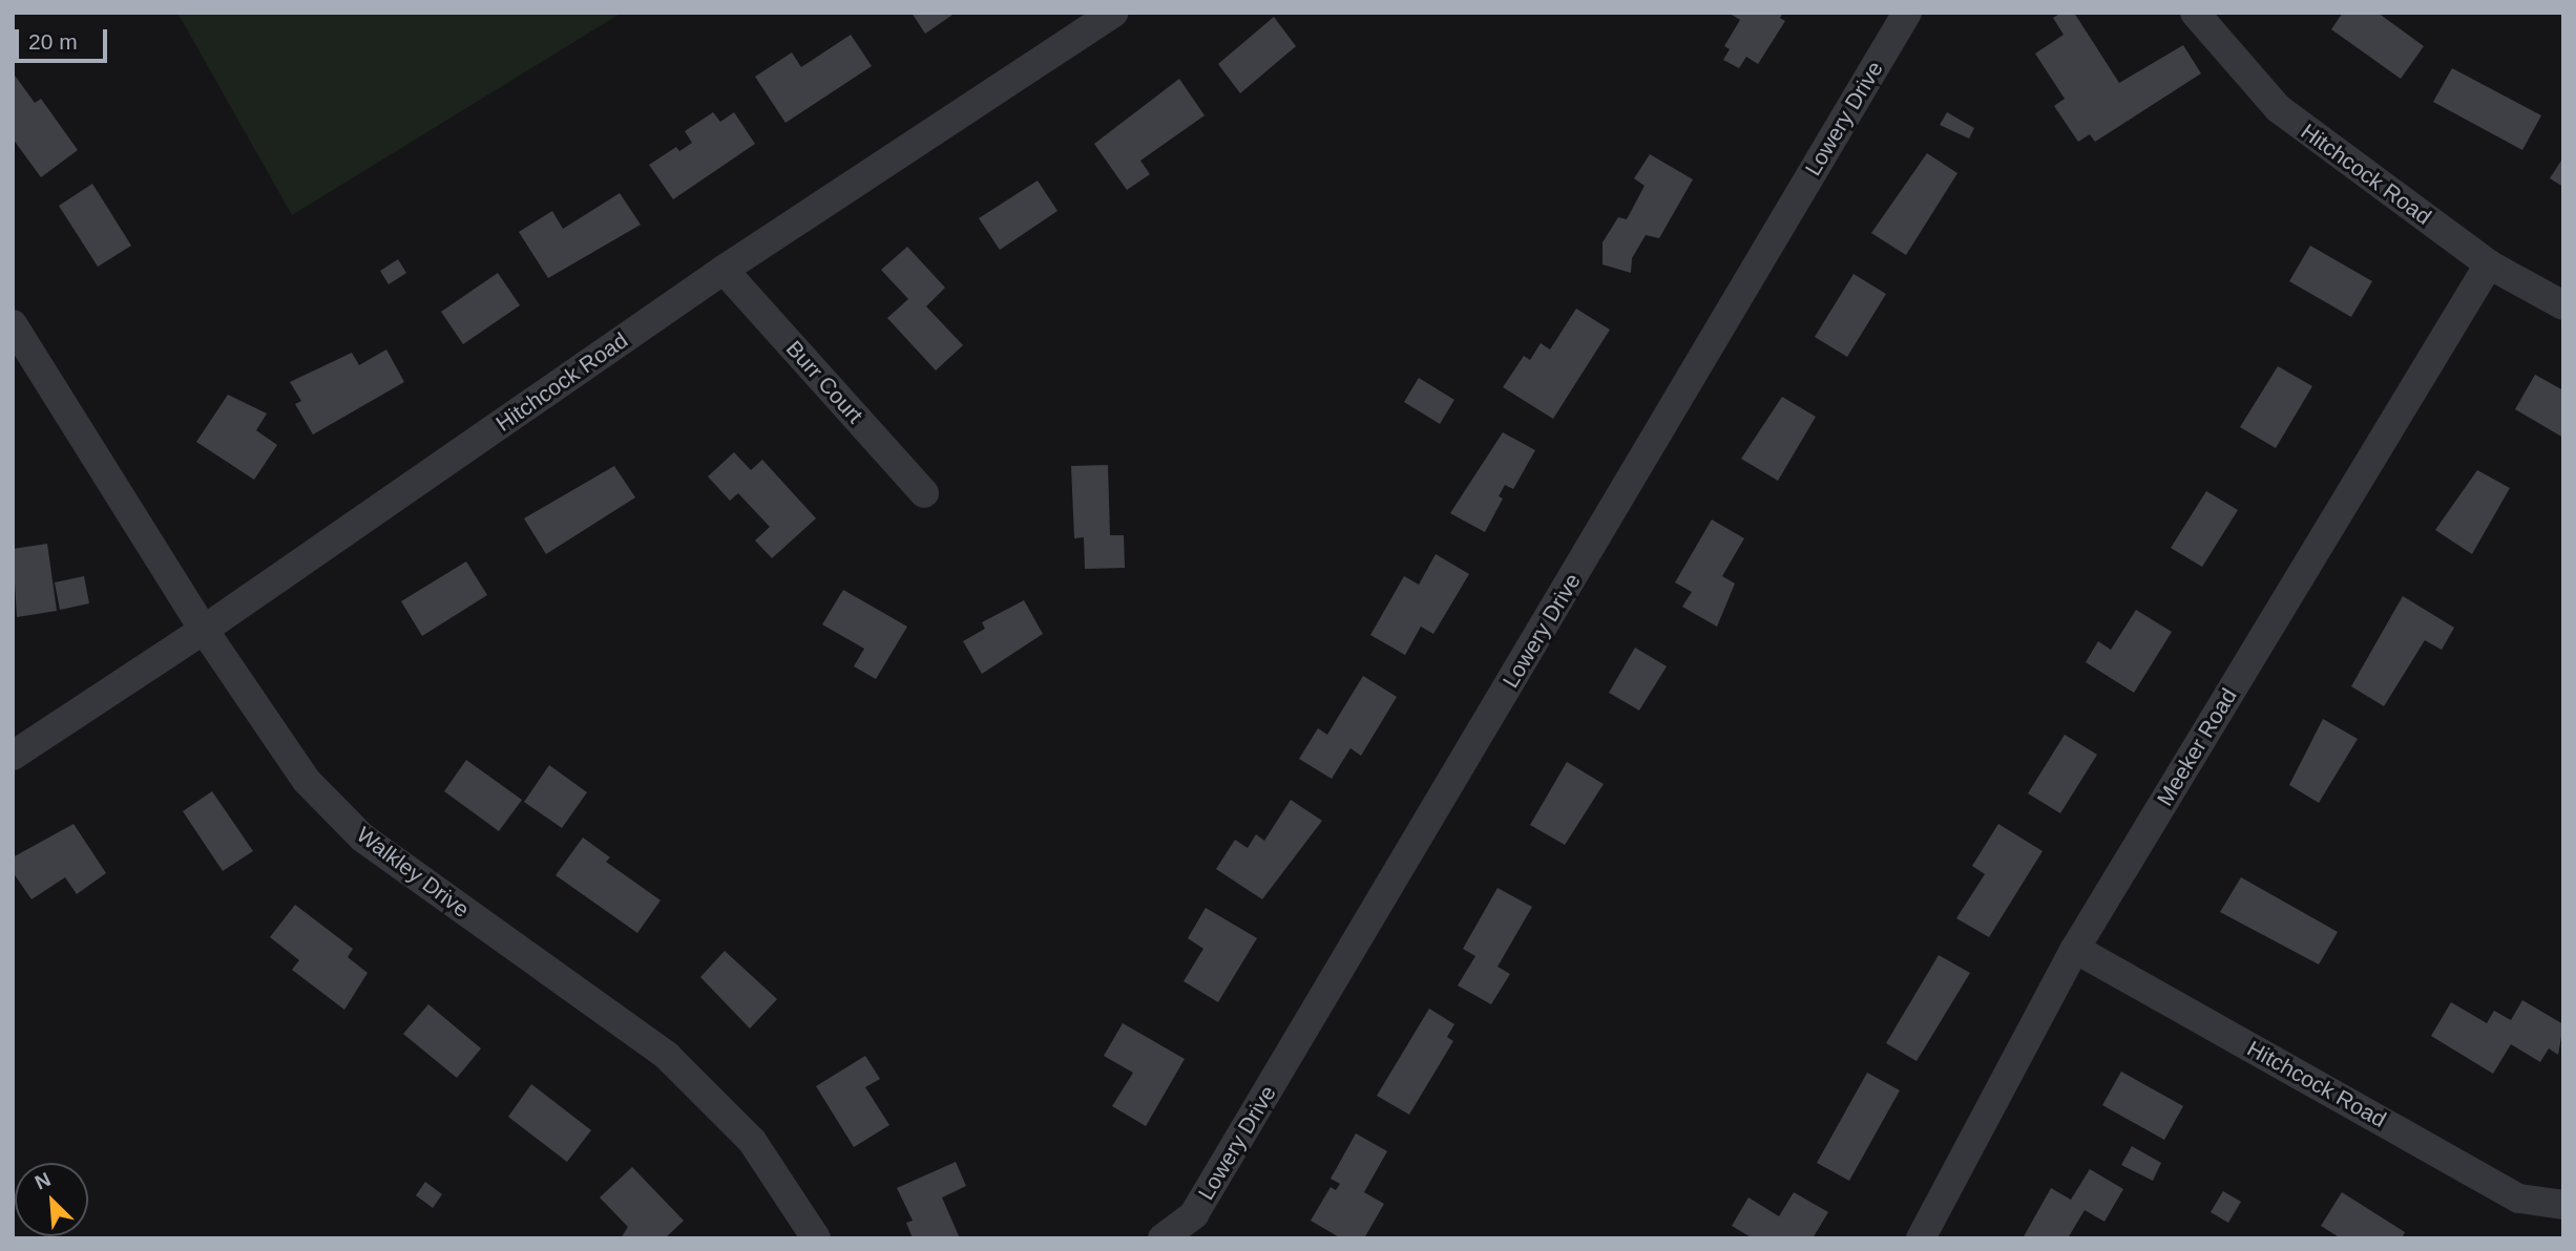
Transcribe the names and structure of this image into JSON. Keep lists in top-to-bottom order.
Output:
{
  "streets": {
    "street": [
      "Lowery Drive",
      "Hitchcock Road",
      "Burr Court",
      "Meeker Road",
      "Walkley Drive"
    ]
  },
  "crossings": [
    ["Hitchcock Road", "Burr Court"],
    ["Hitchcock Road", "Meeker Road"],
    ["Hitchcock Road", "Walkley Drive"]
  ],
  "scale_bar": "20 m",
  "north": "top left"
}
